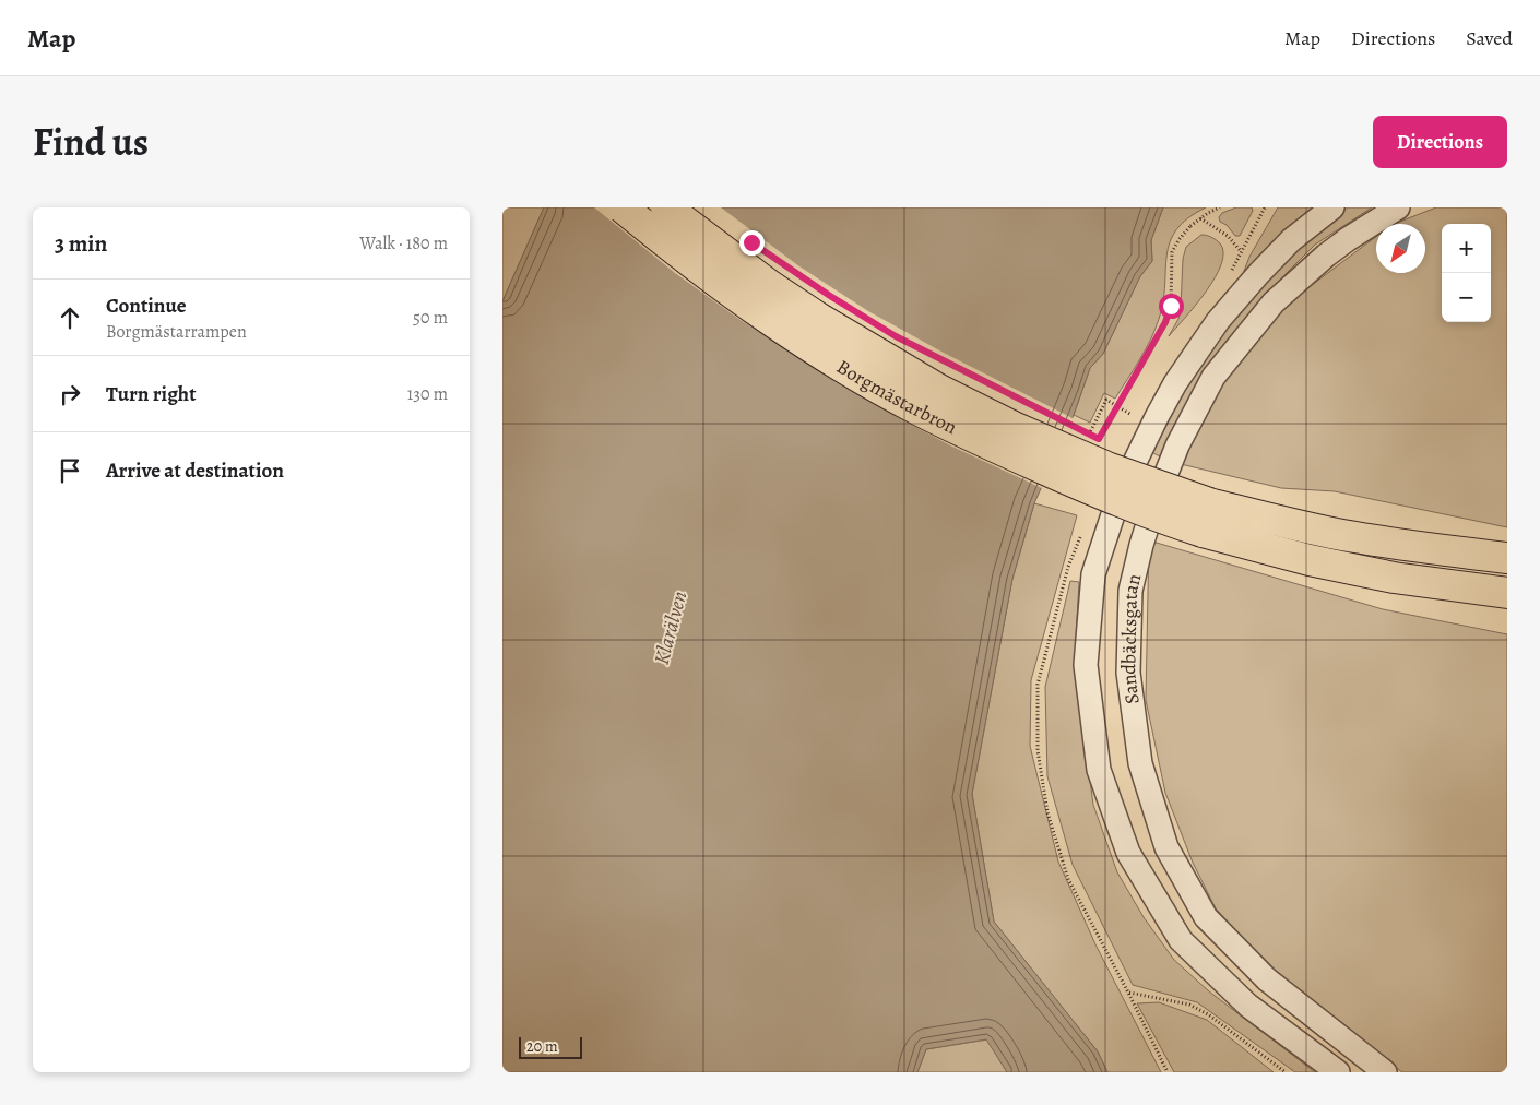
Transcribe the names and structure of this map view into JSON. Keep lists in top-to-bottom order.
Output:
{
  "streets": {
    "highway": ["Borgmästarbron"],
    "street": ["Sandbäcksgatan"]
  },
  "water": ["Klarälven"],
  "scale_bar": "20 m",
  "north": "bottom left",
  "page": {
    "header": "Map",
    "nav": ["Map", "Directions", "Saved"],
    "title": "Find us",
    "buttons": "Directions",
    "heading": ["3 min", "Walk · 180 m"],
    "map_buttons": ["+", "−"],
    "list": [
      ["Continue", "Borgmästarrampen", "50 m"],
      ["Turn right", "130 m"],
      "Arrive at destination"
    ],
    "scale": "20 m"
  }
}
